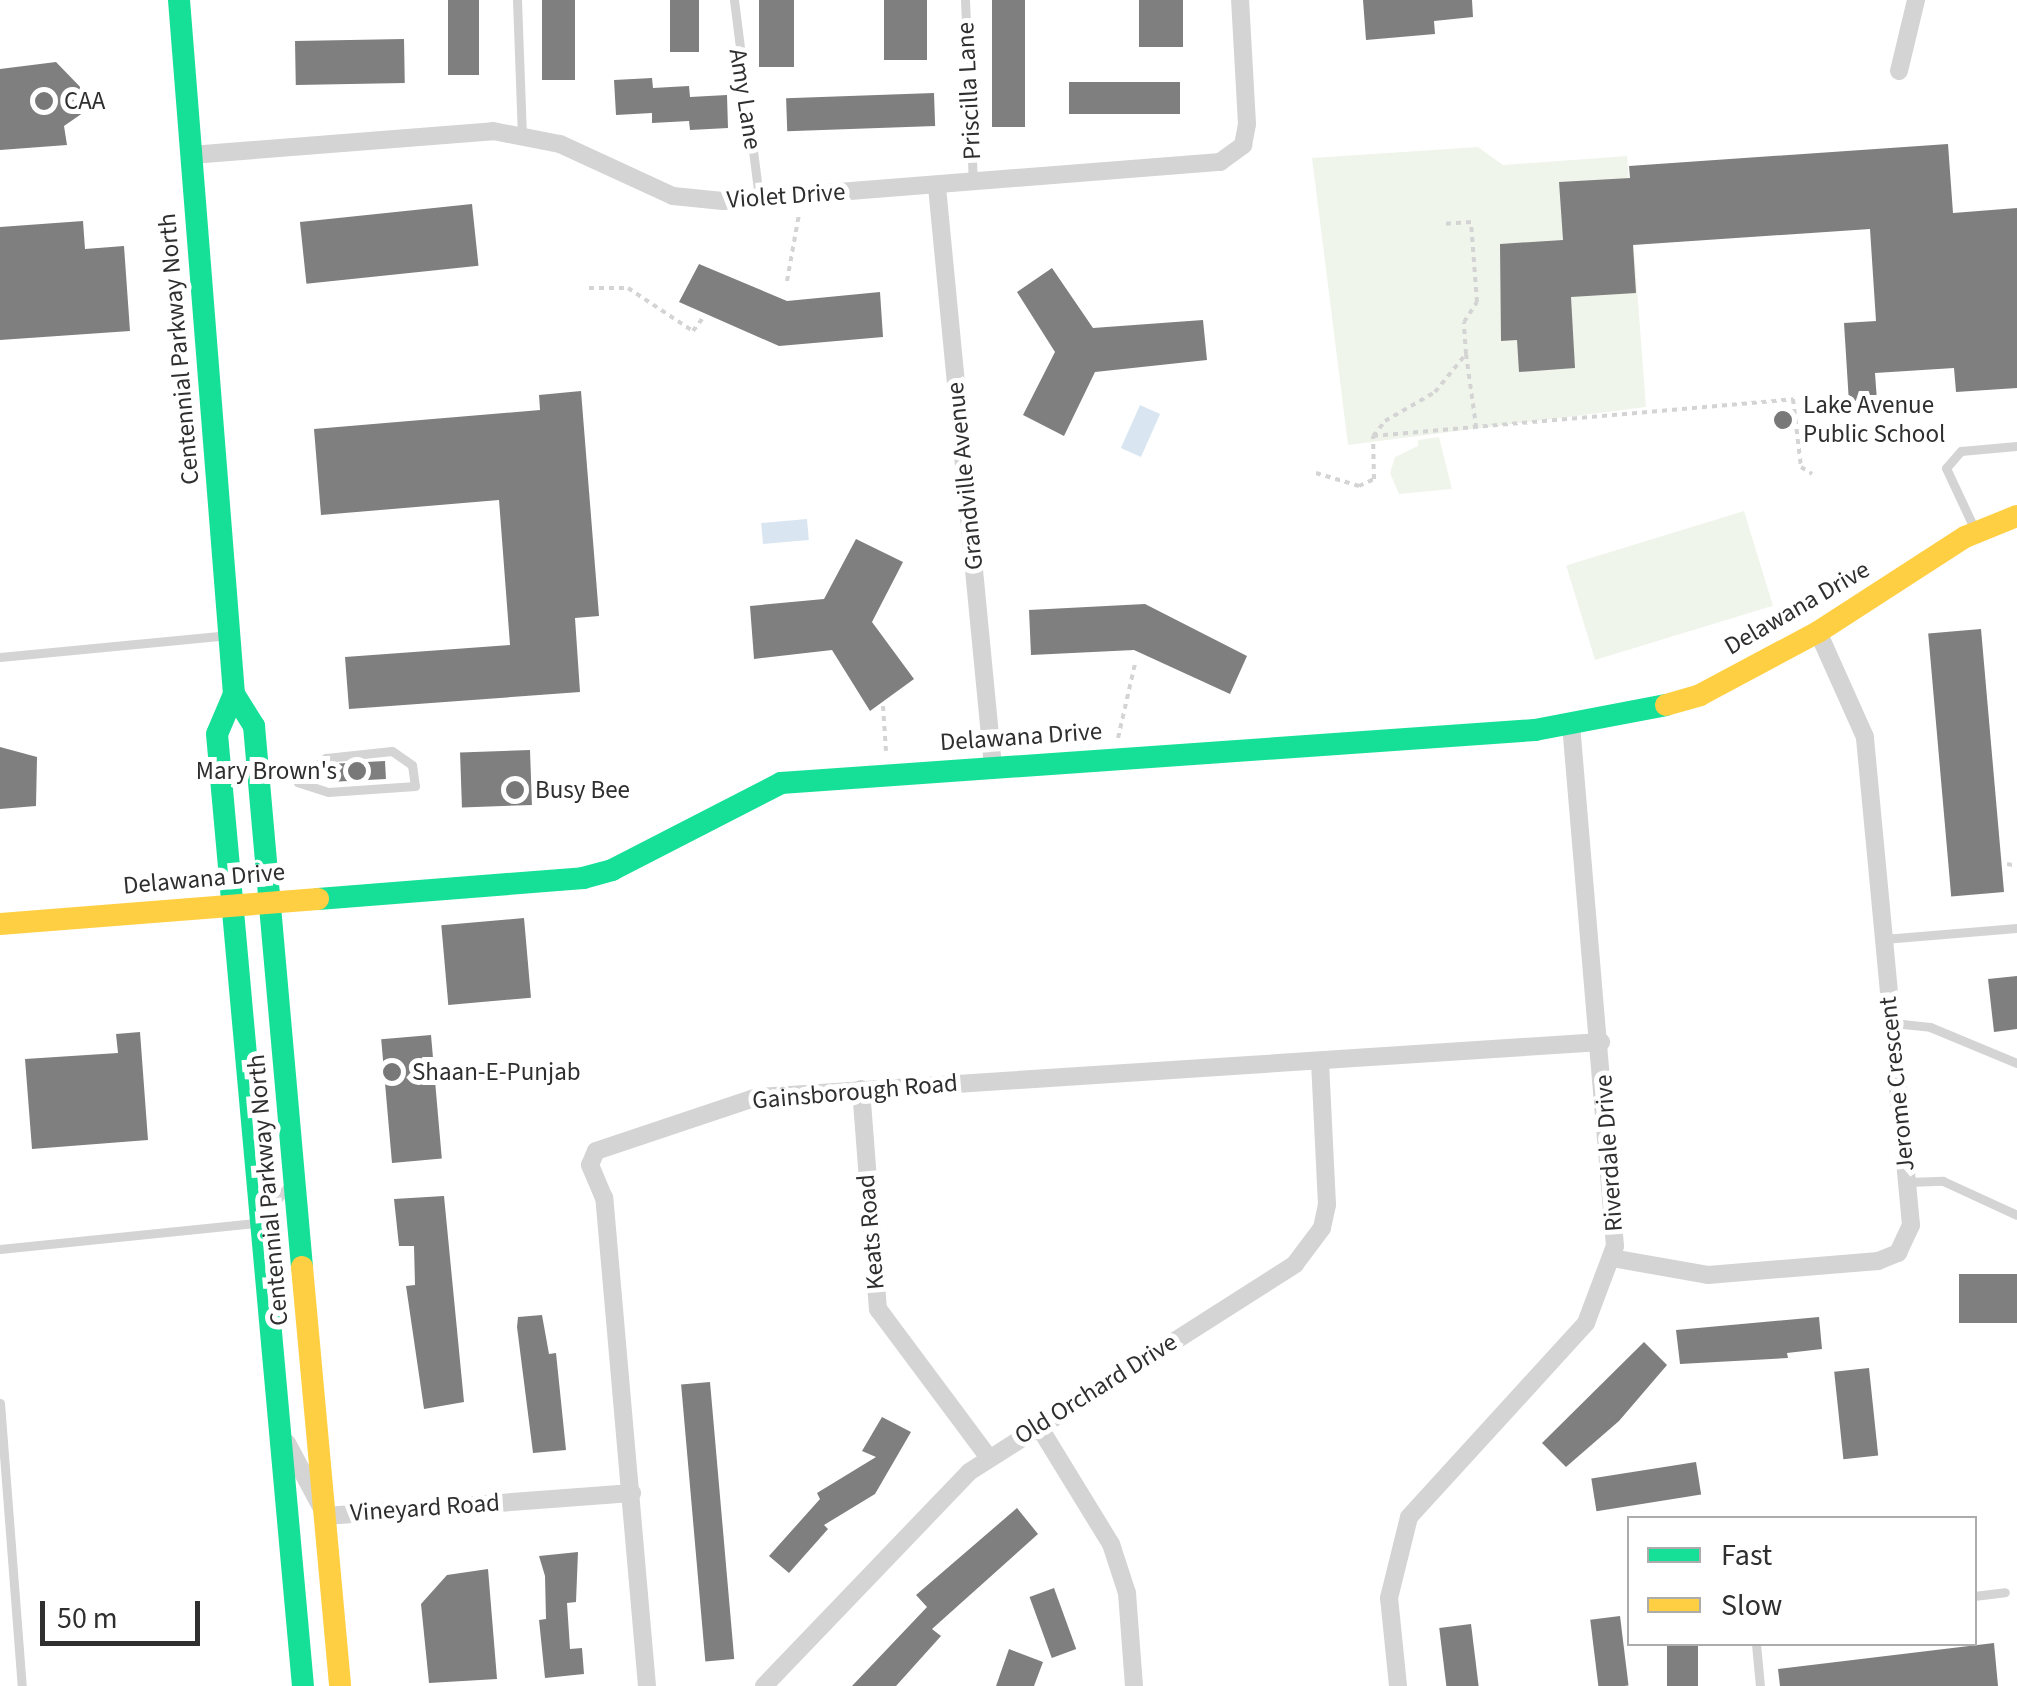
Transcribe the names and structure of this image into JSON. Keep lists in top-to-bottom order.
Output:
{
  "streets": {
    "main road": ["Centennial Parkway North", "Delawana Drive"],
    "street": [
      "Violet Drive",
      "Grandville Avenue",
      "Jerome Crescent",
      "Gainsborough Road",
      "Riverdale Drive",
      "Keats Road",
      "Old Orchard Drive",
      "Vineyard Road"
    ],
    "lane": ["Priscilla Lane", "Amy Lane"]
  },
  "crossings": [
    ["Priscilla Lane", "Violet Drive"],
    ["Amy Lane", "Violet Drive"],
    ["Violet Drive", "Centennial Parkway North"],
    ["Violet Drive", "Grandville Avenue"],
    ["Centennial Parkway North", "Delawana Drive"],
    ["Centennial Parkway North", "Vineyard Road"],
    ["Grandville Avenue", "Delawana Drive"],
    ["Delawana Drive", "Jerome Crescent"],
    ["Delawana Drive", "Riverdale Drive"],
    ["Jerome Crescent", "Riverdale Drive"],
    ["Gainsborough Road", "Riverdale Drive"],
    ["Gainsborough Road", "Keats Road"],
    ["Gainsborough Road", "Old Orchard Drive"],
    ["Gainsborough Road", "Vineyard Road"],
    ["Keats Road", "Old Orchard Drive"]
  ],
  "places": [
    "CAA",
    "Lake Avenue Public School",
    "Mary Brown's",
    "Busy Bee",
    "Shaan-E-Punjab"
  ],
  "legend": ["Fast", "Slow"],
  "scale_bar": "50 m"
}
